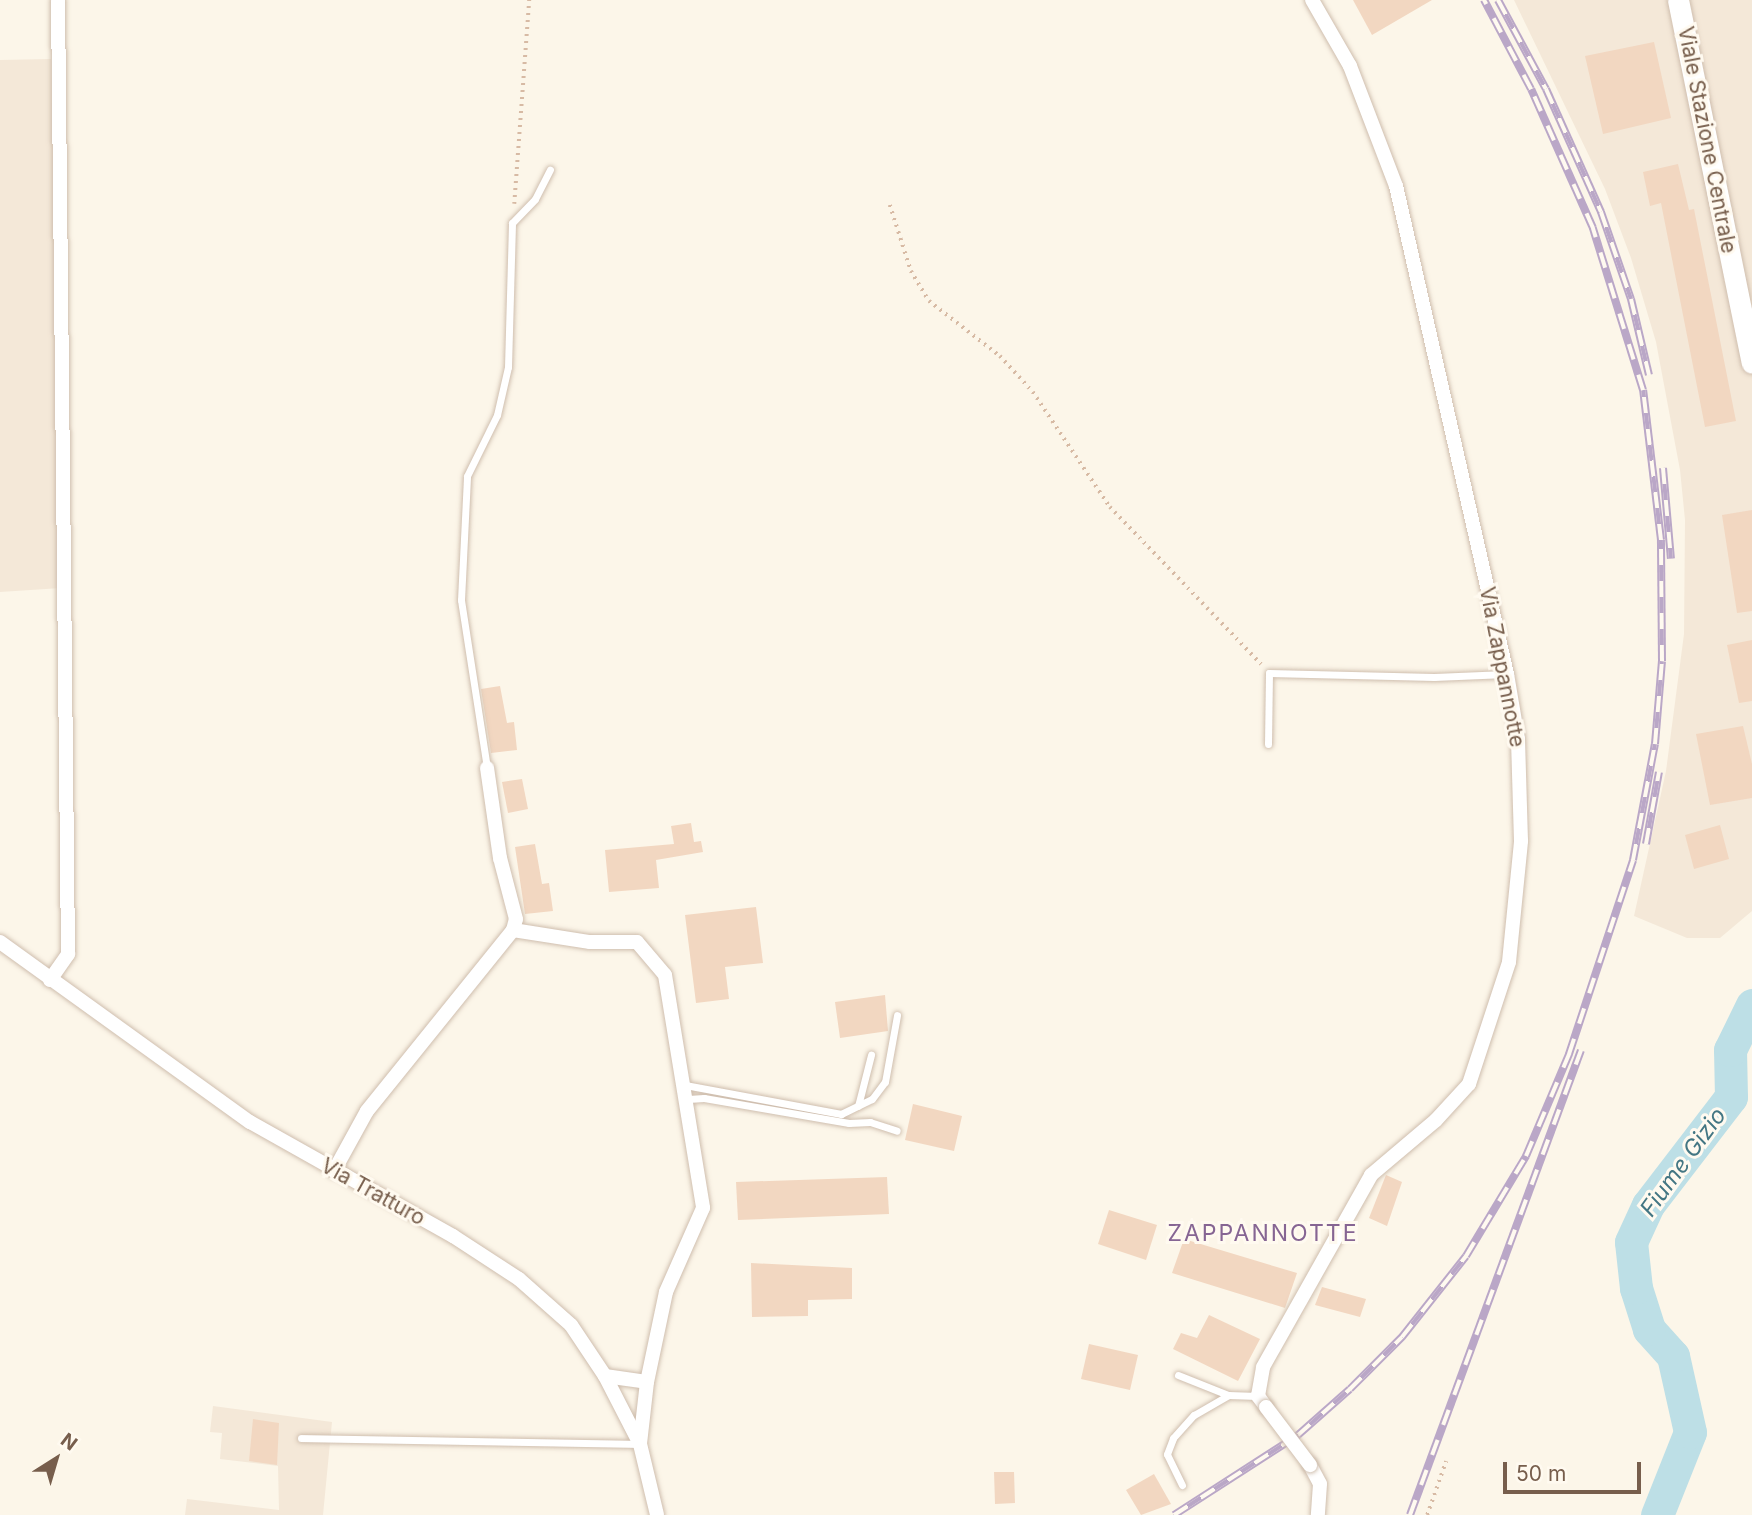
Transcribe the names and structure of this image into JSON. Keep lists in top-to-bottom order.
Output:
{
  "streets": {
    "main road": ["Viale Stazione Centrale"],
    "street": ["Via Zappannotte", "Via Tratturo"]
  },
  "districts": ["ZAPPANNOTTE"],
  "water": ["Fiume Gizio"],
  "scale_bar": "50 m",
  "north": "top right"
}
